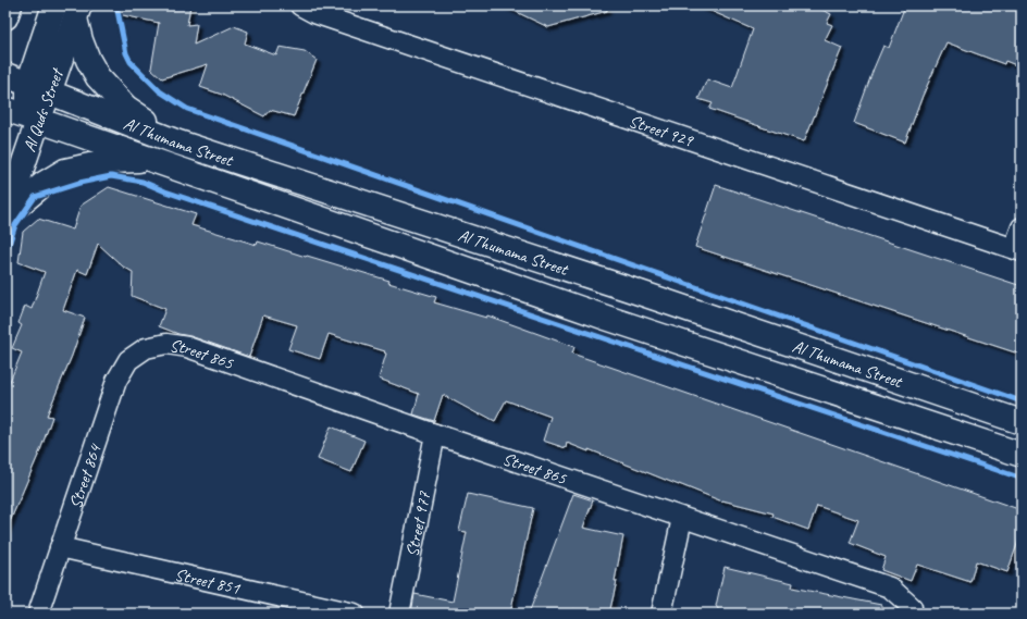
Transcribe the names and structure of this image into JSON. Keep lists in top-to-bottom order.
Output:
{
  "streets": {
    "street": [
      "Al Quds Street",
      "Street 929",
      "Al Thumama Street",
      "Street 865",
      "Street 864",
      "Street 977",
      "Street 851"
    ]
  },
  "crossings": [
    ["Al Quds Street", "Al Thumama Street"],
    ["Street 865", "Street 864"],
    ["Street 865", "Street 977"],
    ["Street 864", "Street 851"]
  ]
}
